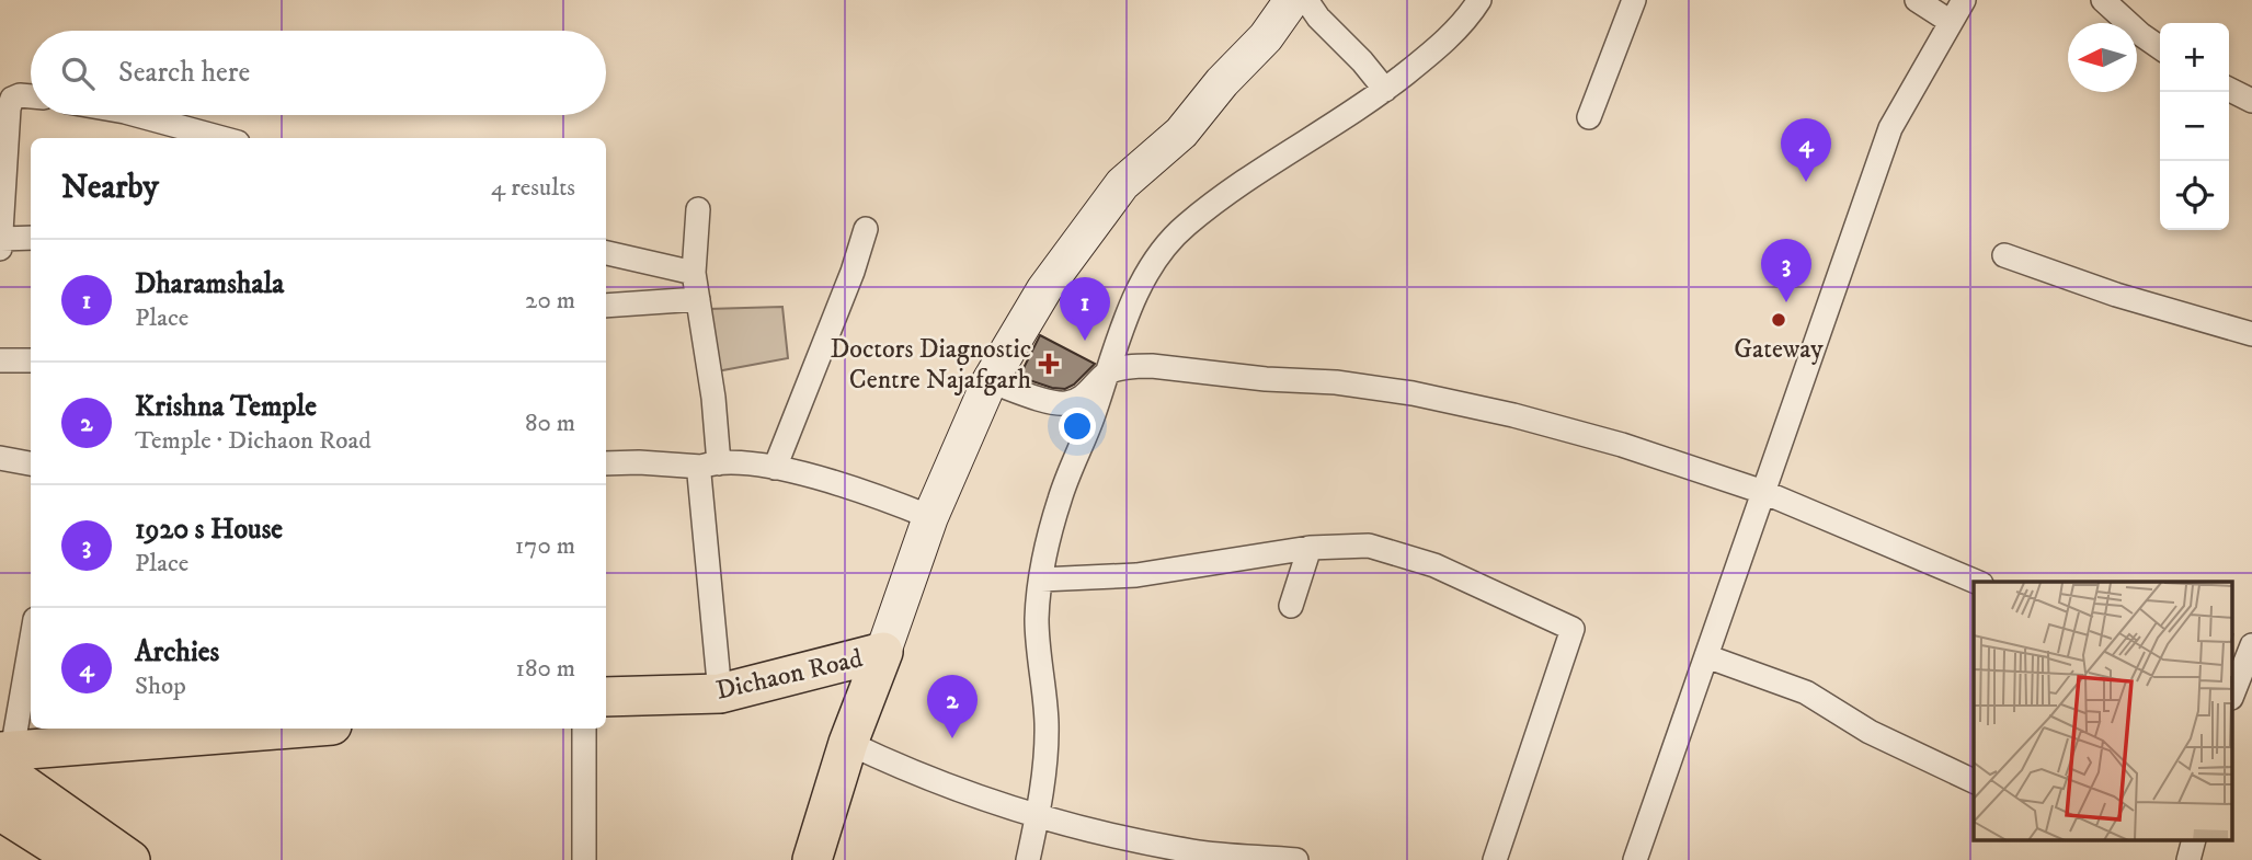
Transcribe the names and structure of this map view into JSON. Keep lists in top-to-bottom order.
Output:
{
  "streets": {
    "main road": ["Dichaon Road"]
  },
  "places": {
    "other": ["Gateway"],
    "health": ["Doctors Diagnostic Centre Najafgarh"]
  },
  "north": "left",
  "page": {
    "map_buttons": ["+", "−"],
    "search": "Search here",
    "pins": [
      "4",
      "3",
      "1",
      "2"
    ],
    "heading": ["Nearby", "4 results"],
    "list": [
      {
        "mark": "1",
        "name": "Dharamshala",
        "note": "Place",
        "value": "20 m"
      },
      {
        "mark": "2",
        "name": "Krishna Temple",
        "note": "Temple · Dichaon Road",
        "value": "80 m"
      },
      {
        "mark": "3",
        "name": "1920 s House",
        "note": "Place",
        "value": "170 m"
      },
      {
        "mark": "4",
        "name": "Archies",
        "note": "Shop",
        "value": "180 m"
      }
    ]
  }
}
